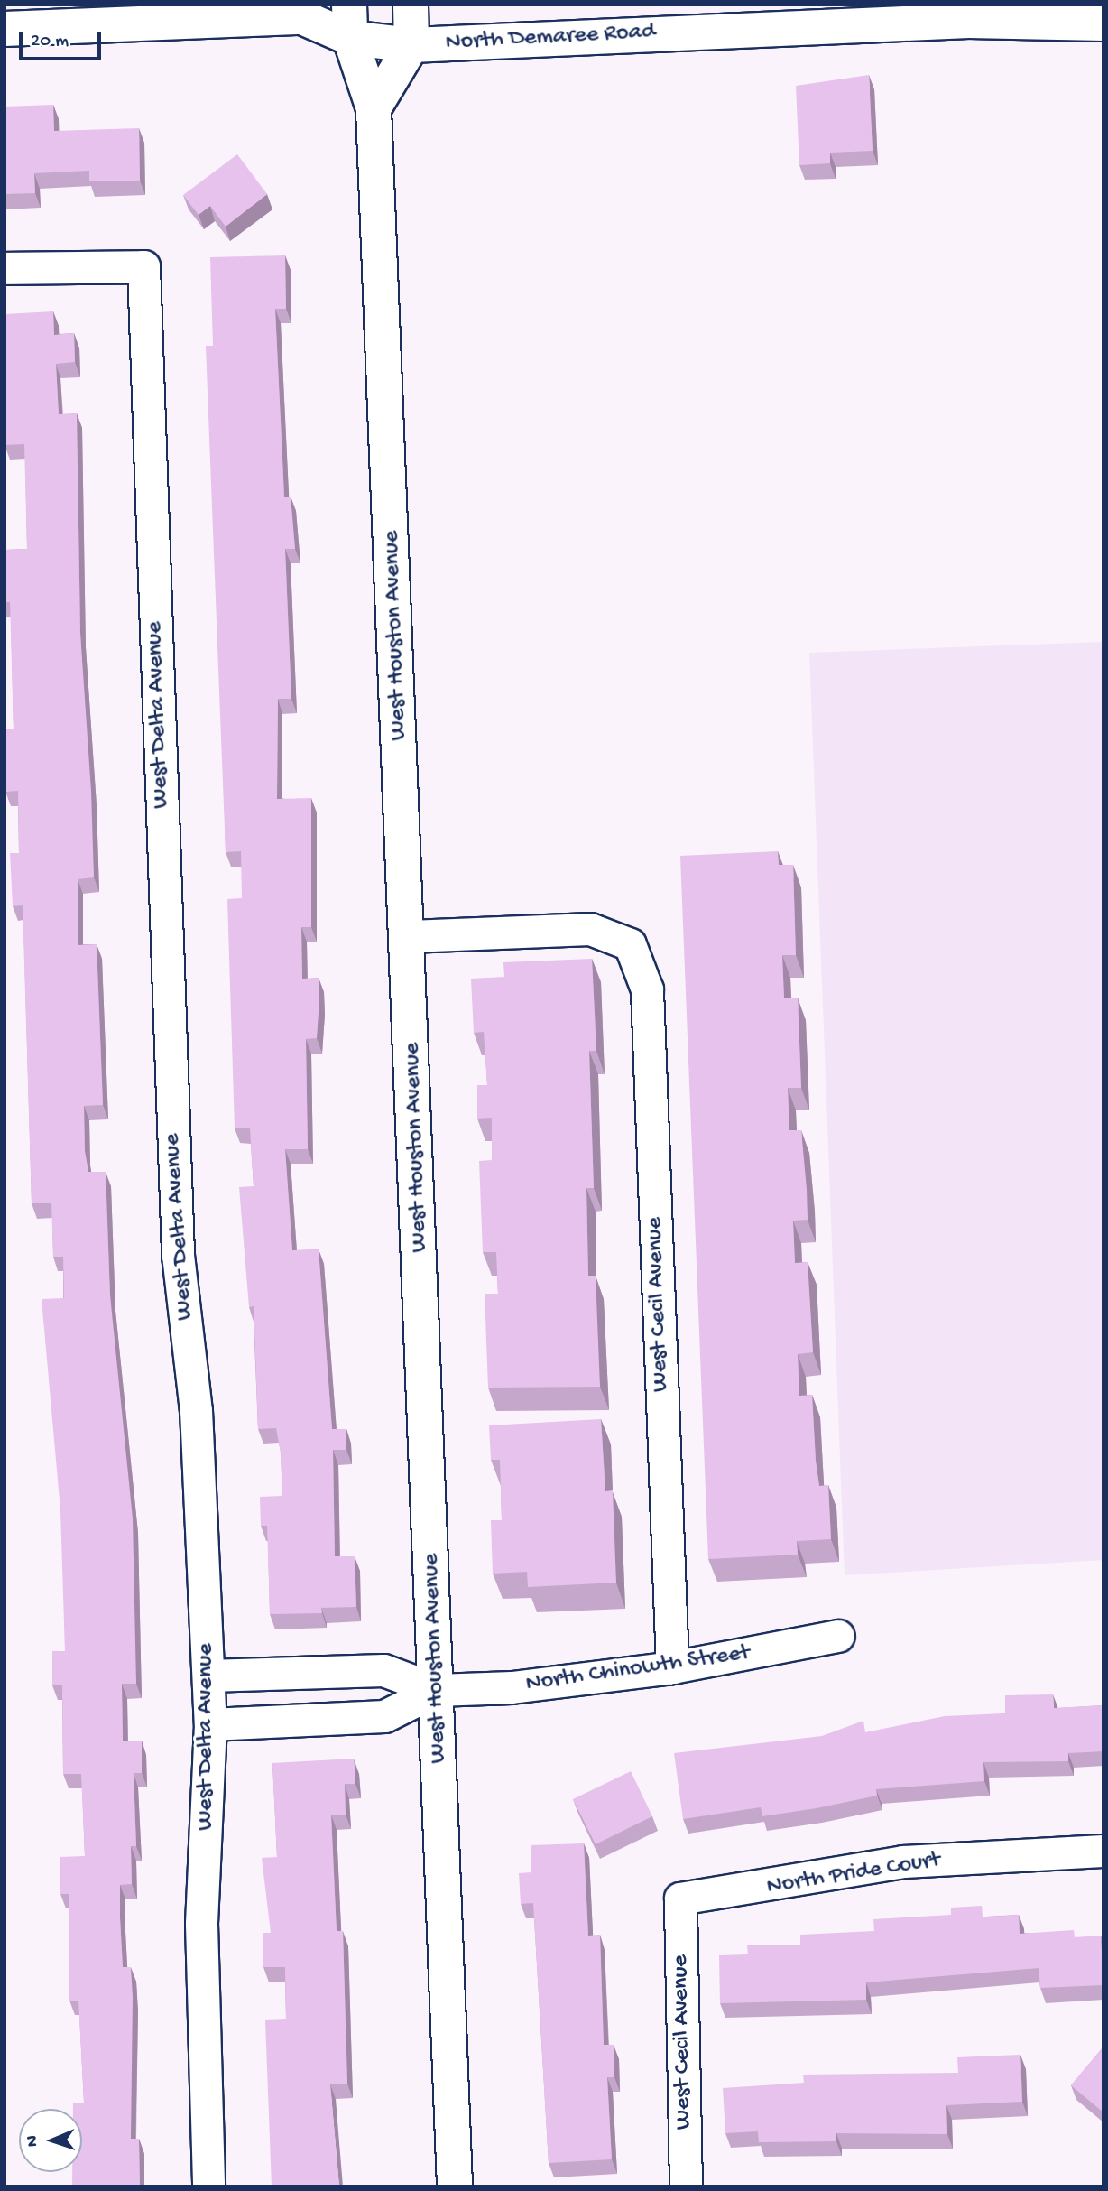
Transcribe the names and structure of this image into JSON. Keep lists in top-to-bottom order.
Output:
{
  "streets": {
    "street": [
      "North Demaree Road",
      "West Houston Avenue",
      "West Delta Avenue",
      "West Cecil Avenue",
      "North Chinowth Street",
      "North Pride Court"
    ]
  },
  "crossings": [
    ["North Demaree Road", "West Houston Avenue"],
    ["West Houston Avenue", "West Cecil Avenue"],
    ["West Houston Avenue", "North Chinowth Street"],
    ["West Delta Avenue", "North Chinowth Street"],
    ["West Cecil Avenue", "North Chinowth Street"],
    ["West Cecil Avenue", "North Pride Court"]
  ],
  "scale_bar": "20 m",
  "north": "left"
}
